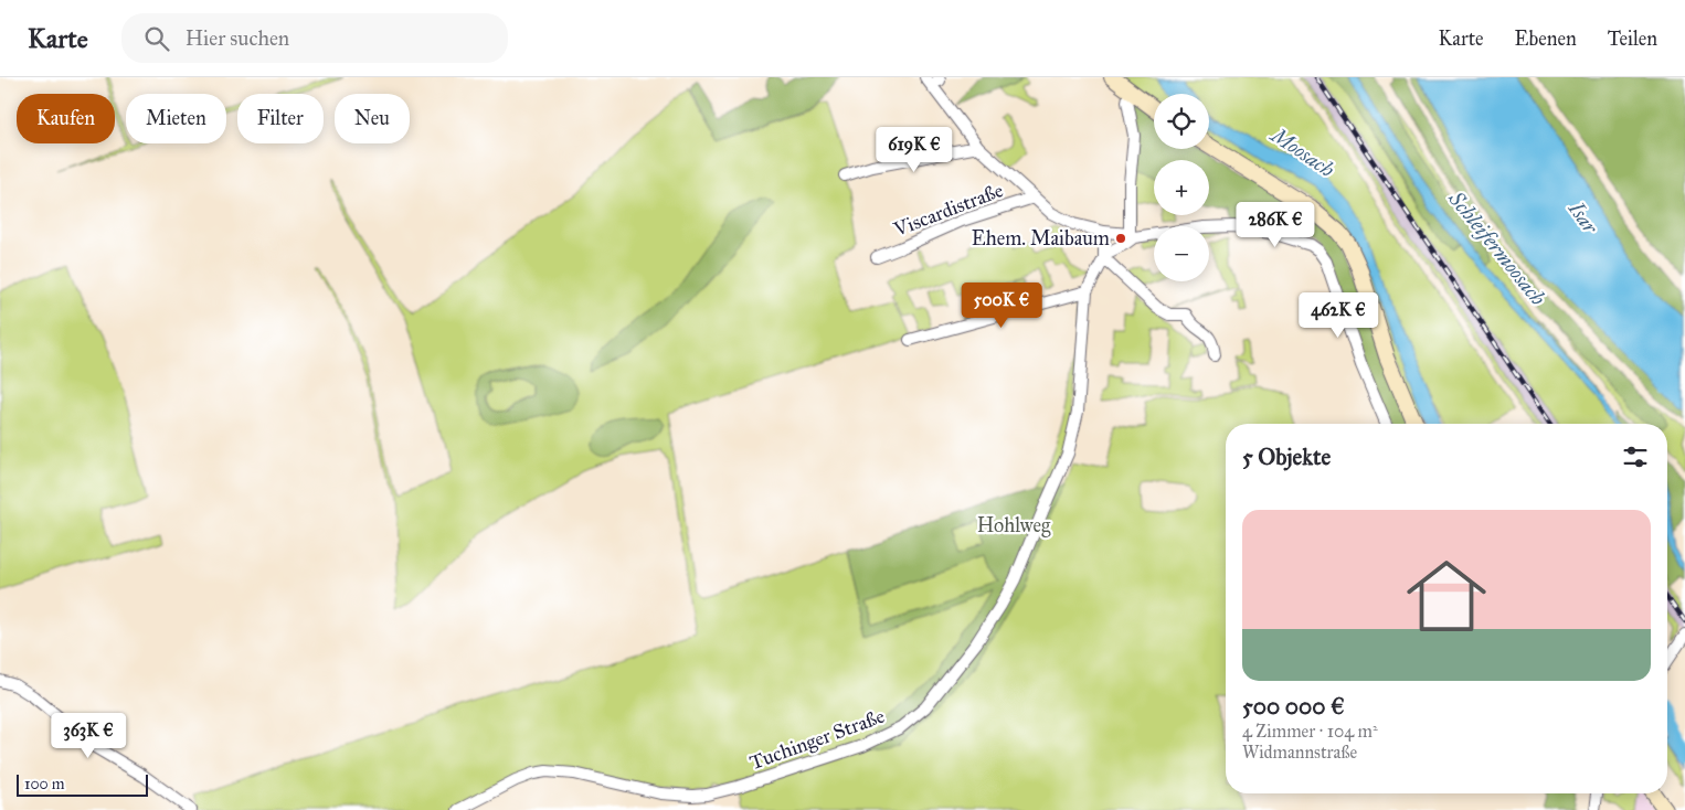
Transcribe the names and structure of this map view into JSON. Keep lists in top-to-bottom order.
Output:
{
  "streets": {
    "street": ["Viscardistraße", "Tuchinger Straße"]
  },
  "water": ["Moosach", "Isar", "Schleifermoosach"],
  "parks": ["Hohlweg"],
  "places": ["Ehem. Maibaum"],
  "scale_bar": "100 m",
  "page": {
    "header": "Karte",
    "search": "Hier suchen",
    "nav": ["Karte", "Ebenen", "Teilen"],
    "map_buttons": ["+", "−"],
    "chip": [
      "Kaufen",
      "Mieten",
      "Filter",
      "Neu"
    ],
    "price": [
      "619K €",
      "286K €",
      "500K €",
      "462K €",
      "363K €"
    ],
    "heading": "5 Objekte",
    "list": [
      {
        "name": "500 000 €",
        "note": "4 Zimmer · 104 m² · Widmannstraße"
      }
    ],
    "scale": "100 m"
  }
}
